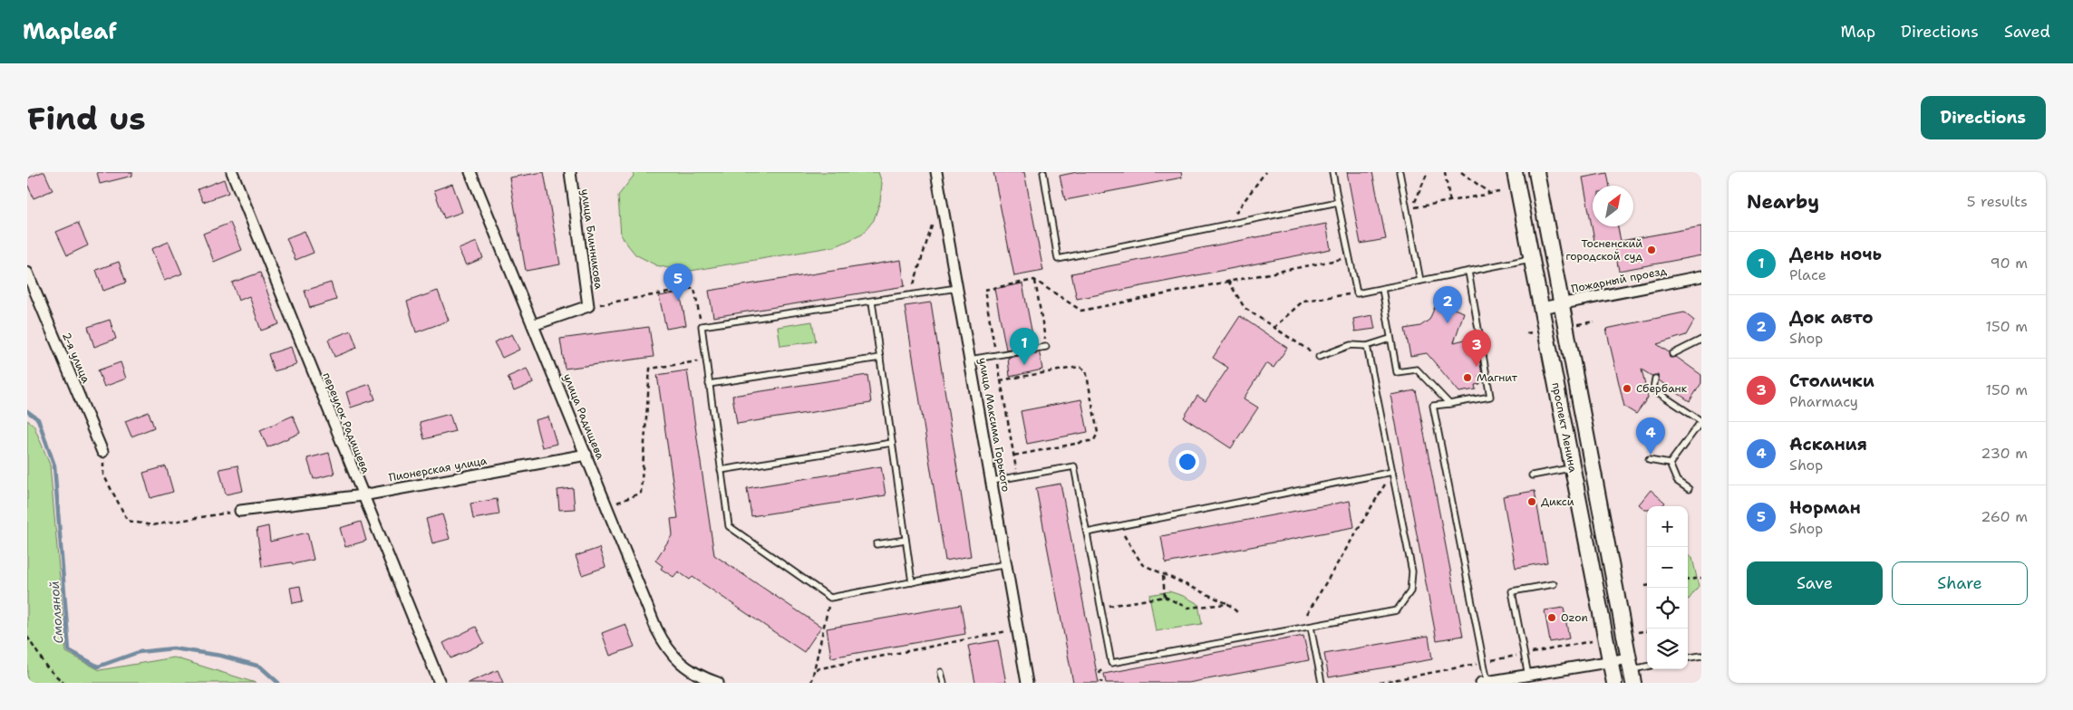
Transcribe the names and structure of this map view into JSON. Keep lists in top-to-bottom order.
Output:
{
  "streets": {
    "main road": ["проспект Ленина"],
    "street": [
      "улица Блинникова",
      "Пожарный проезд",
      "2-я улица",
      "улица Радищева",
      "переулок Радищева",
      "улица Максима Горького",
      "Пионерская улица"
    ]
  },
  "crossings": [
    ["улица Блинникова", "улица Радищева"],
    ["Пожарный проезд", "проспект Ленина"],
    ["улица Радищева", "Пионерская улица"],
    ["переулок Радищева", "Пионерская улица"]
  ],
  "water": ["Смоляной"],
  "places": [
    "Тосненский городской суд",
    "Магнит",
    "Сбербанк",
    "Дикси",
    "Ozon"
  ],
  "north": "top right",
  "page": {
    "header": "Mapleaf",
    "nav": ["Map", "Directions", "Saved"],
    "buttons": [
      "Directions",
      ["Save", "Share"]
    ],
    "title": "Find us",
    "heading": ["Nearby", "5 results"],
    "list": [
      {
        "mark": "1",
        "name": "День ночь",
        "note": "Place",
        "value": "90 m"
      },
      {
        "mark": "2",
        "name": "Док авто",
        "note": "Shop",
        "value": "150 m"
      },
      {
        "mark": "3",
        "name": "Столички",
        "note": "Pharmacy",
        "value": "150 m"
      },
      {
        "mark": "4",
        "name": "Аскания",
        "note": "Shop",
        "value": "230 m"
      },
      {
        "mark": "5",
        "name": "Норман",
        "note": "Shop",
        "value": "260 m"
      }
    ],
    "pins": [
      "5",
      "2",
      "1",
      "3",
      "4"
    ],
    "map_buttons": ["+", "−"]
  }
}
